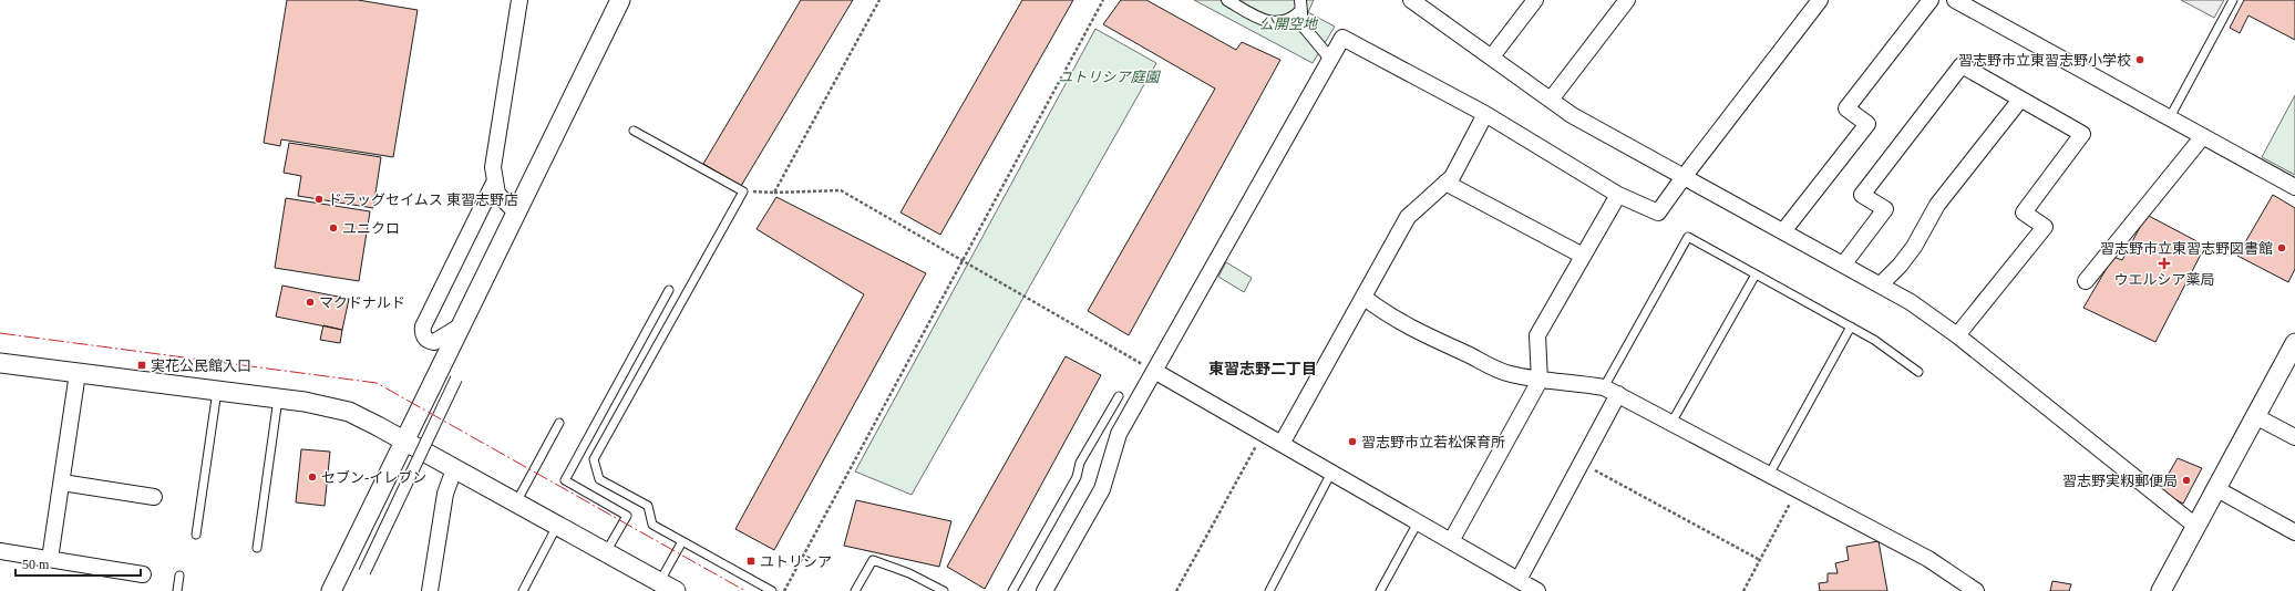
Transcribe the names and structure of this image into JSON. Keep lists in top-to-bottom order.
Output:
{
  "districts": ["東習志野二丁目"],
  "parks": ["公開空地", "ユトリシア庭園"],
  "places": {
    "other": [
      "習志野市立東習志野小学校",
      "ドラッグセイムス 東習志野店",
      "ユニクロ",
      "習志野市立東習志野図書館",
      "マクドナルド",
      "習志野市立若松保育所",
      "セブン-イレブン",
      "習志野実籾郵便局"
    ],
    "health": ["ウエルシア薬局"],
    "transit": ["実花公民館入口", "ユトリシア"]
  },
  "scale_bar": "50 m"
}
